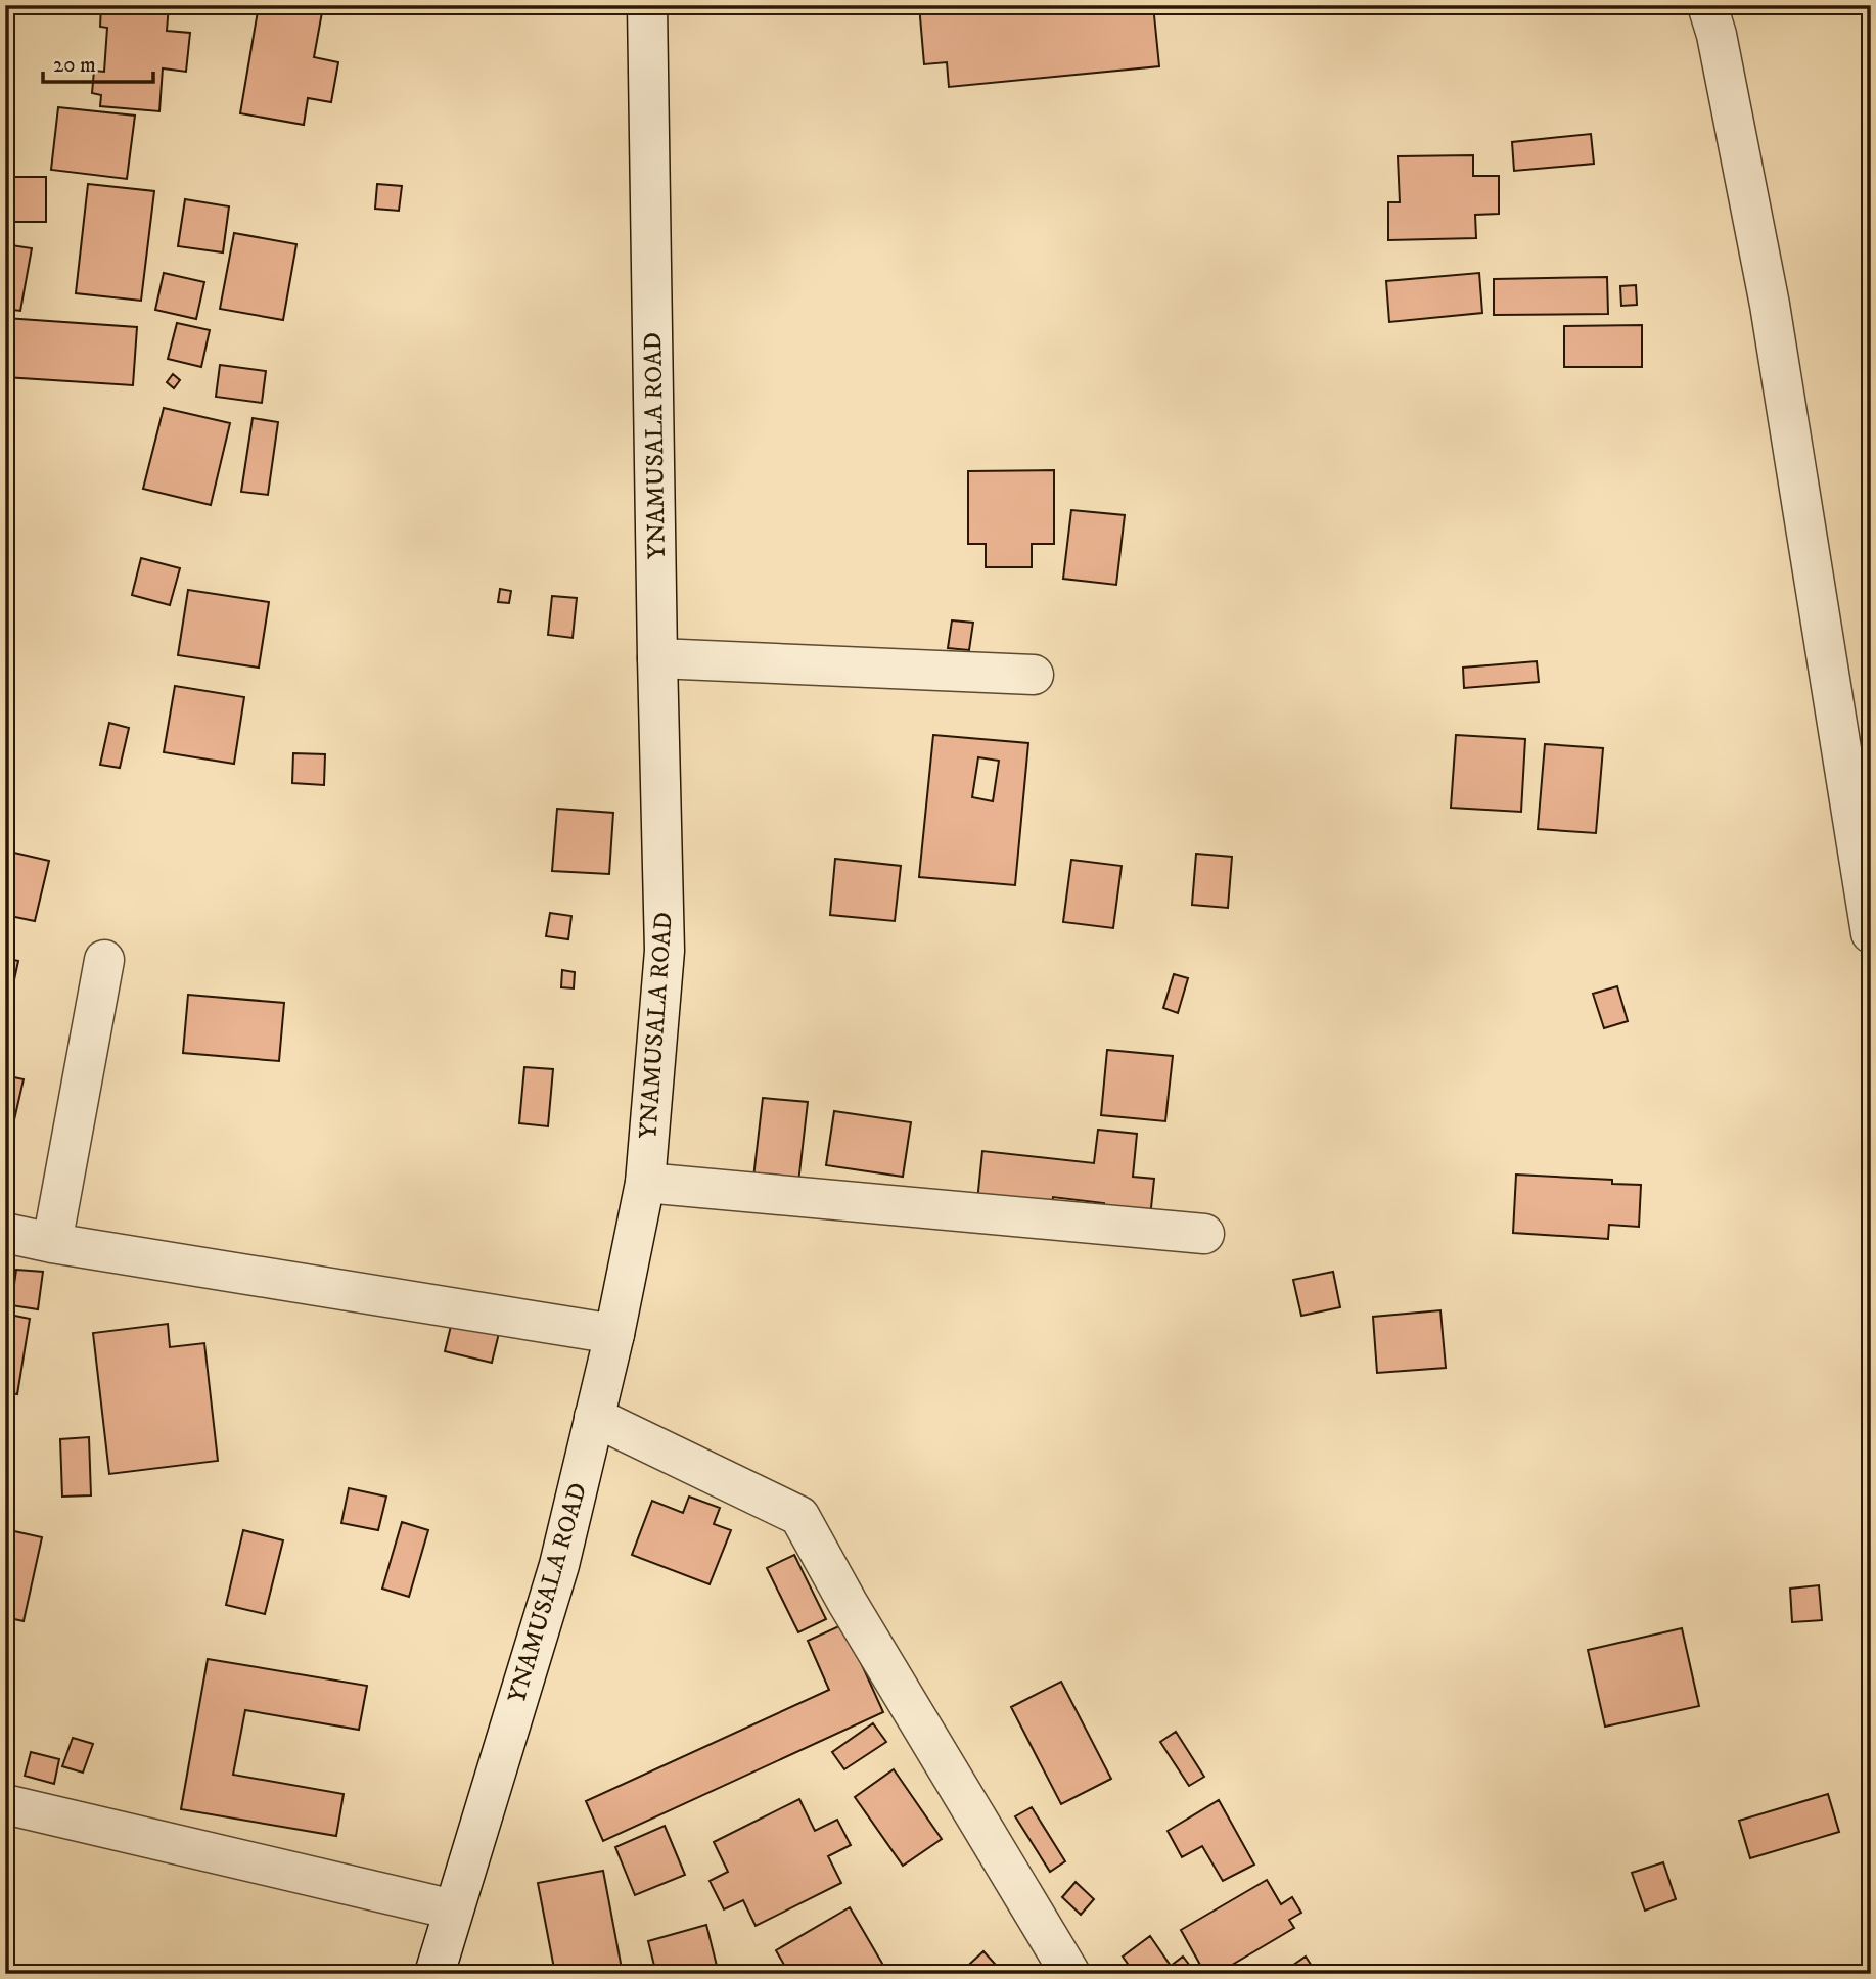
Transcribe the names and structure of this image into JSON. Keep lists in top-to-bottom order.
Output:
{
  "streets": {
    "street": ["YNAMUSALA ROAD"]
  },
  "scale_bar": "20 m"
}
